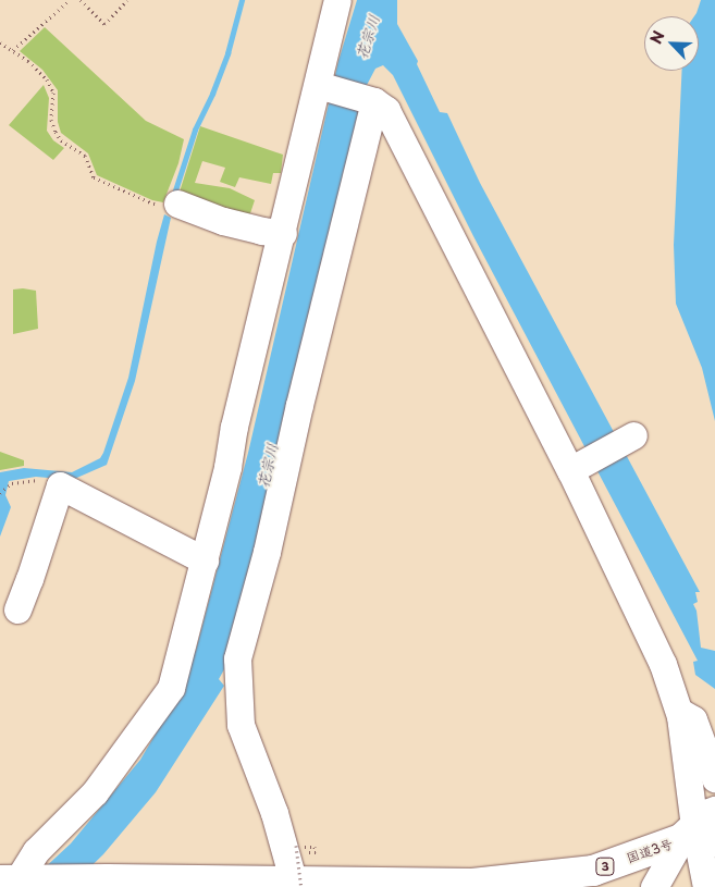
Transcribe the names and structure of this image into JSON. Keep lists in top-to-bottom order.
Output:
{
  "streets": {
    "highway": ["国道3号", "3"]
  },
  "water": ["花宗川"],
  "north": "top left"
}
